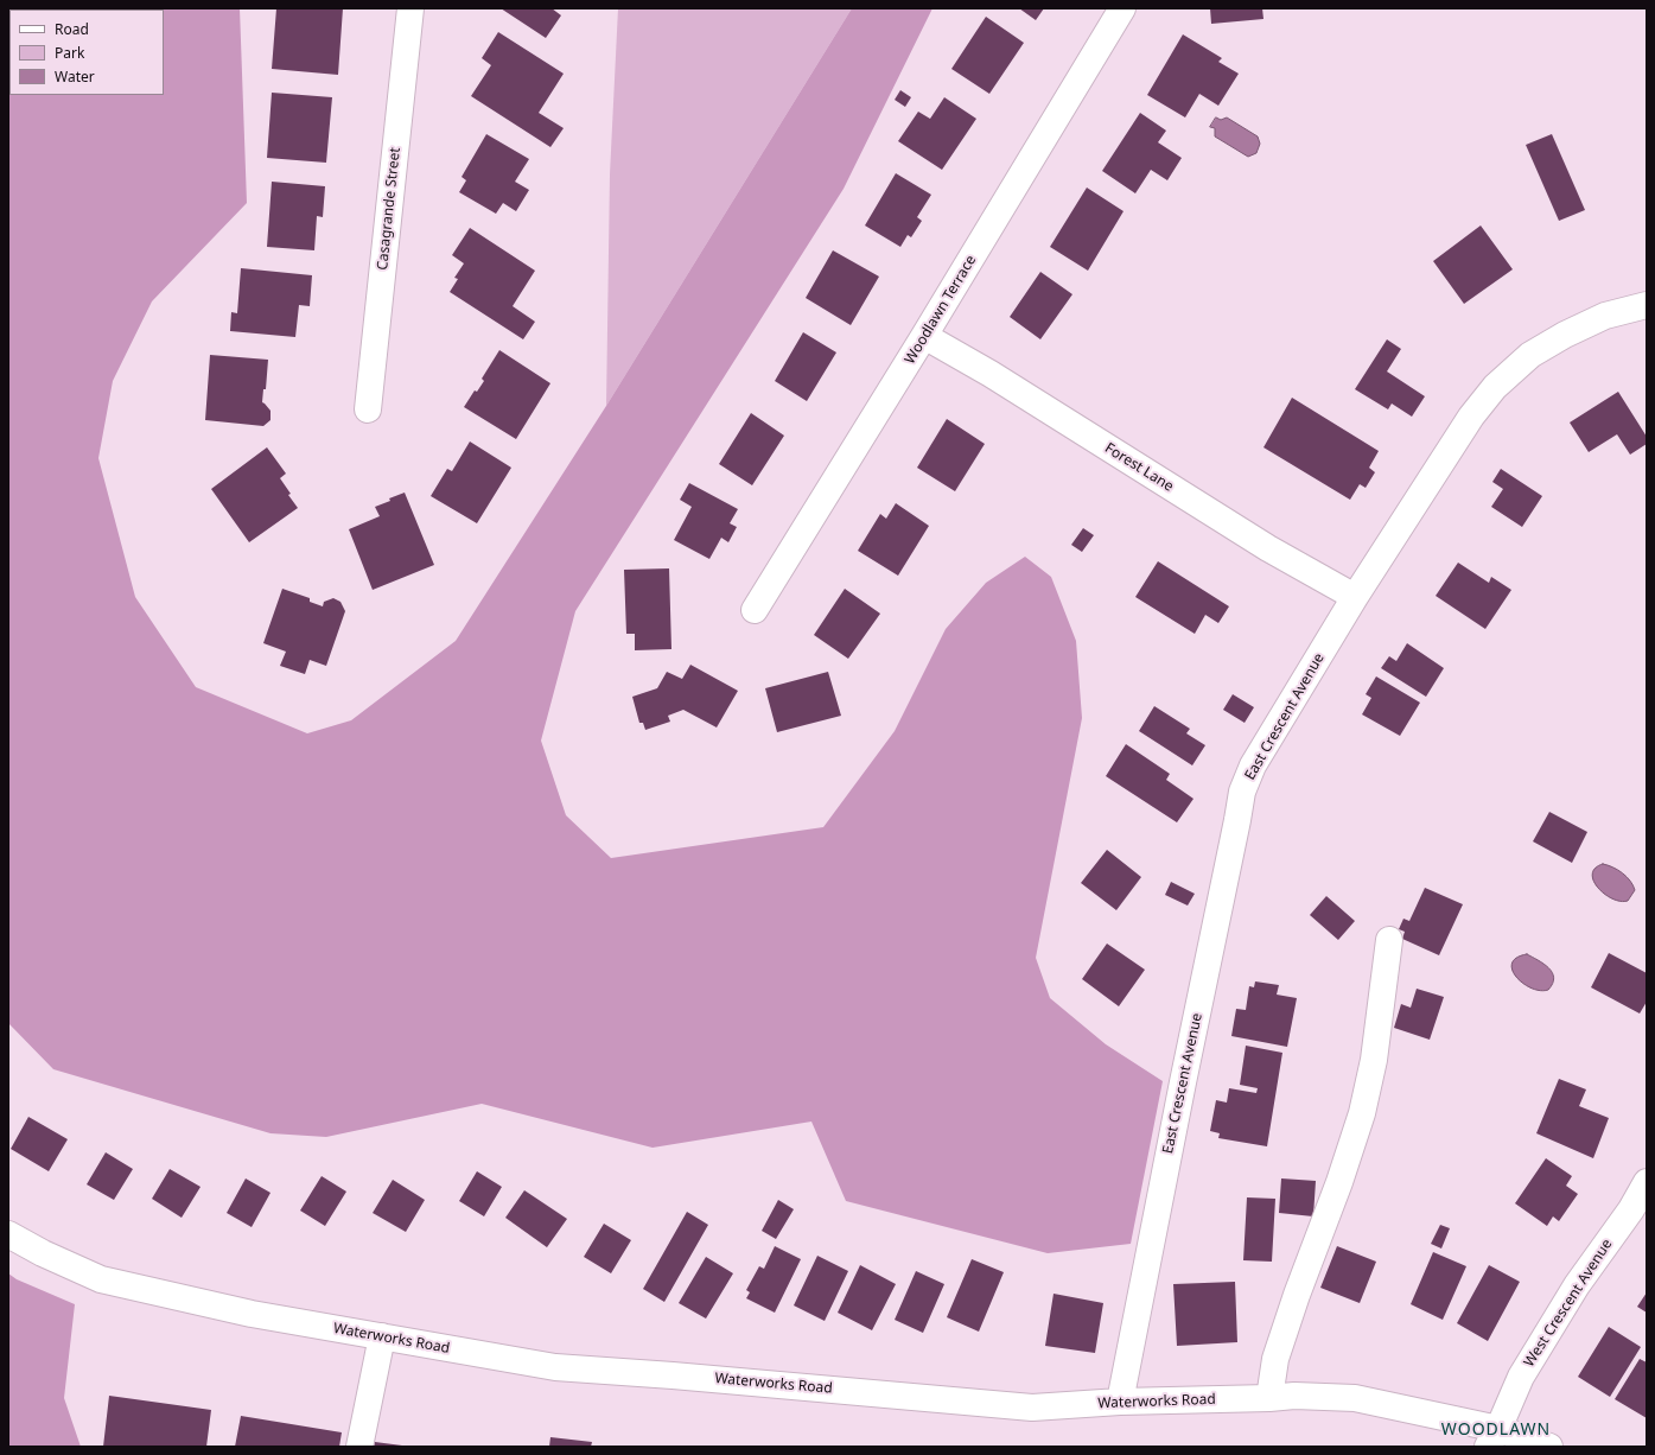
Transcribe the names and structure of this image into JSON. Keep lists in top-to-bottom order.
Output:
{
  "streets": {
    "street": [
      "Casagrande Street",
      "Woodlawn Terrace",
      "Forest Lane",
      "East Crescent Avenue",
      "West Crescent Avenue",
      "Waterworks Road"
    ]
  },
  "crossings": [
    ["Woodlawn Terrace", "Forest Lane"],
    ["Forest Lane", "East Crescent Avenue"],
    ["East Crescent Avenue", "Waterworks Road"],
    ["West Crescent Avenue", "Waterworks Road"]
  ],
  "districts": ["WOODLAWN"],
  "legend": ["Road", "Park", "Water"]
}
